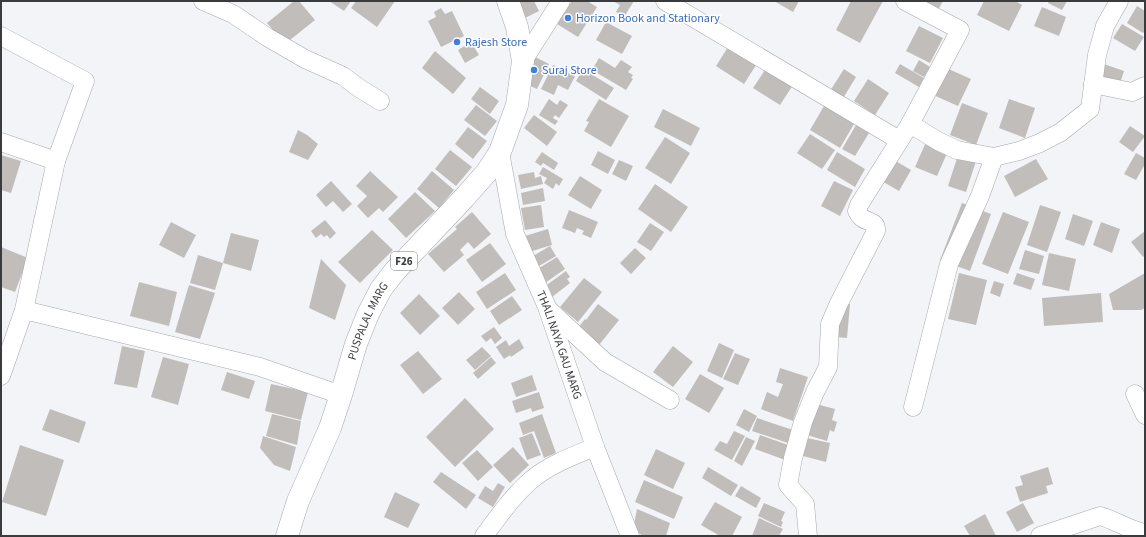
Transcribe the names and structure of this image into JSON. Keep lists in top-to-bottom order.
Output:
{
  "streets": {
    "main road": ["F26", "PUSPALAL MARG"],
    "street": ["THALI NAYA GAU MARG"]
  },
  "crossings": [
    ["PUSPALAL MARG", "THALI NAYA GAU MARG"]
  ],
  "places": ["Horizon Book and Stationary", "Rajesh Store", "Suraj Store"]
}
